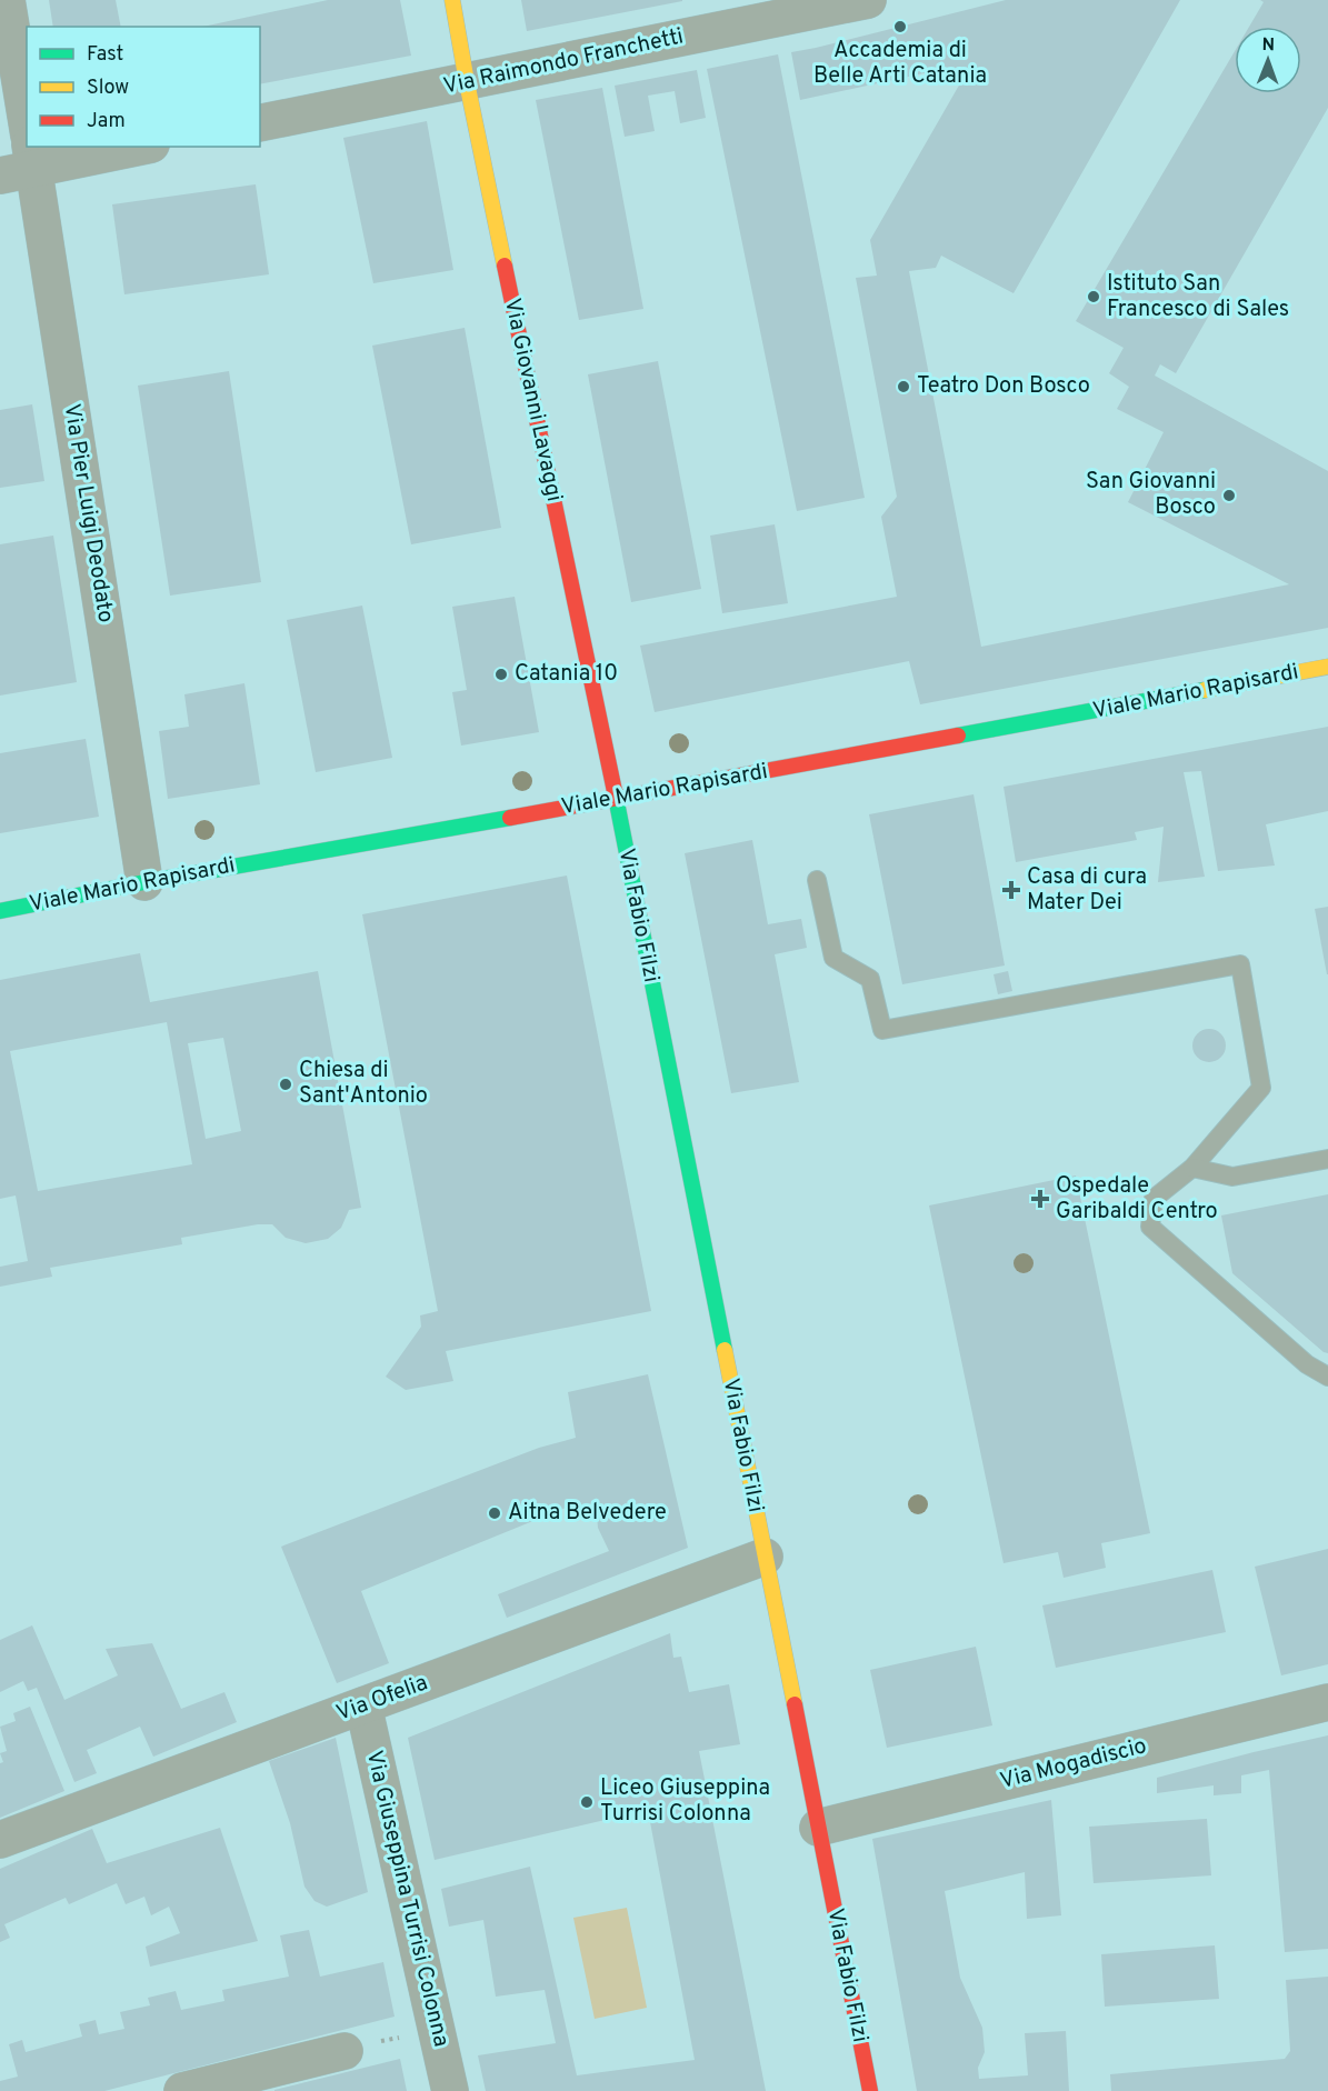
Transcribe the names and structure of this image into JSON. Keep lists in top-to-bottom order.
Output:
{
  "streets": {
    "main road": ["Via Giovanni Lavaggi", "Viale Mario Rapisardi", "Via Fabio Filzi"],
    "street": [
      "Via Raimondo Franchetti",
      "Via Pier Luigi Deodato",
      "Via Ofelia",
      "Via Mogadiscio",
      "Via Giuseppina Turrisi Colonna"
    ]
  },
  "crossings": [
    ["Via Raimondo Franchetti", "Via Giovanni Lavaggi"],
    ["Via Giovanni Lavaggi", "Viale Mario Rapisardi"],
    ["Via Giovanni Lavaggi", "Via Fabio Filzi"],
    ["Via Pier Luigi Deodato", "Viale Mario Rapisardi"],
    ["Viale Mario Rapisardi", "Via Fabio Filzi"],
    ["Via Fabio Filzi", "Via Ofelia"],
    ["Via Fabio Filzi", "Via Mogadiscio"],
    ["Via Ofelia", "Via Giuseppina Turrisi Colonna"]
  ],
  "places": {
    "other": [
      "Accademia di Belle Arti Catania",
      "Istituto San Francesco di Sales",
      "Teatro Don Bosco",
      "San Giovanni Bosco",
      "Catania 10",
      "Chiesa di Sant'Antonio",
      "Aitna Belvedere",
      "Liceo Giuseppina Turrisi Colonna"
    ],
    "health": ["Casa di cura Mater Dei", "Ospedale Garibaldi Centro"]
  },
  "legend": ["Fast", "Slow", "Jam"],
  "north": "top"
}
